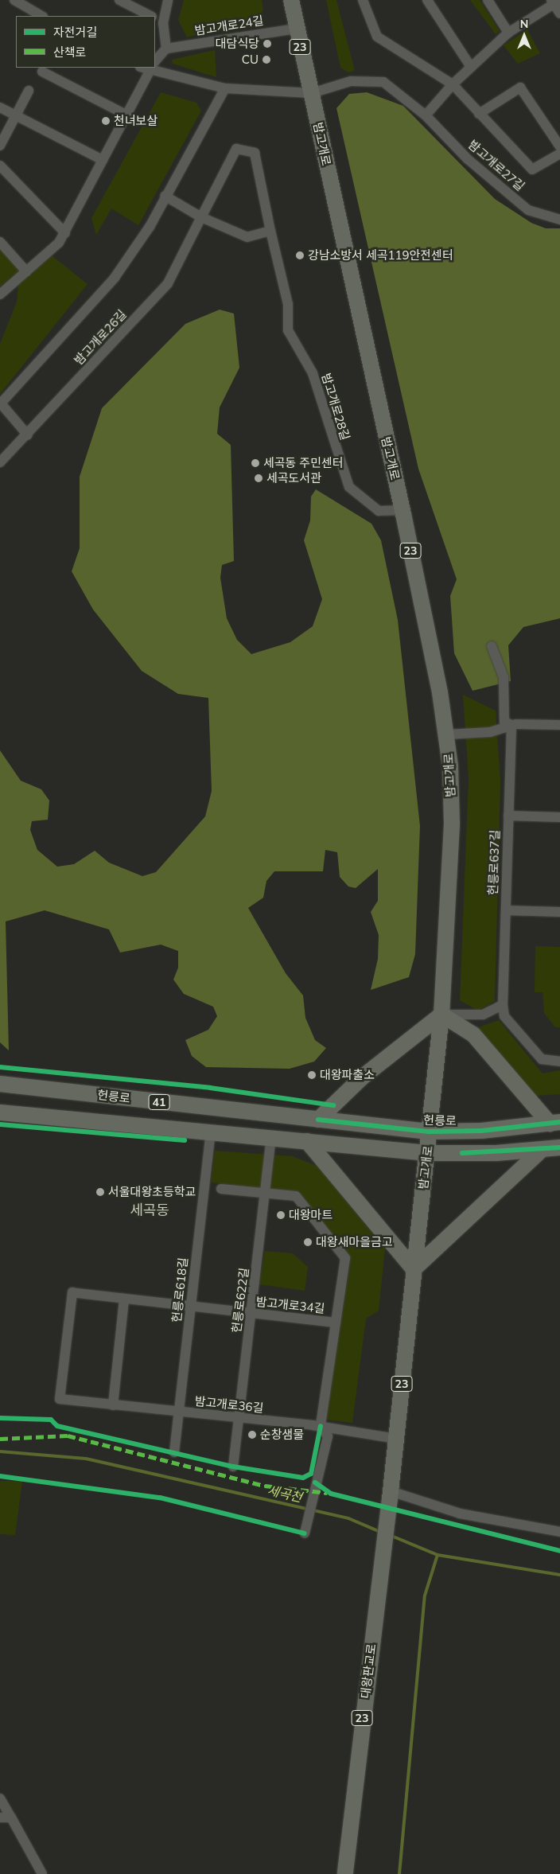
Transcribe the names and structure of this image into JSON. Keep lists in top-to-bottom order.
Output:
{
  "streets": {
    "main road": [
      "23",
      "밤고개로",
      "헌릉로",
      "41",
      "대왕판교로"
    ],
    "street": [
      "밤고개로24길",
      "밤고개로27길",
      "밤고개로26길",
      "밤고개로28길",
      "헌릉로637길",
      "헌릉로618길",
      "헌릉로622길",
      "밤고개로34길",
      "밤고개로36길"
    ]
  },
  "crossings": [
    ["밤고개로24길", "밤고개로"],
    ["밤고개로", "밤고개로27길"],
    ["밤고개로", "밤고개로28길"],
    ["밤고개로", "헌릉로"],
    ["밤고개로", "밤고개로36길"],
    ["밤고개로", "대왕판교로"],
    ["밤고개로26길", "밤고개로28길"],
    ["헌릉로", "헌릉로618길"],
    ["헌릉로", "헌릉로622길"],
    ["헌릉로618길", "밤고개로34길"],
    ["헌릉로618길", "밤고개로36길"],
    ["헌릉로622길", "밤고개로34길"],
    ["헌릉로622길", "밤고개로36길"],
    ["밤고개로34길", "밤고개로36길"]
  ],
  "districts": ["세곡동"],
  "water": ["세곡천"],
  "places": [
    "대담식당",
    "CU",
    "천녀보살",
    "강남소방서 세곡119안전센터",
    "세곡동 주민센터",
    "세곡도서관",
    "대왕파출소",
    "서울대왕초등학교",
    "대왕마트",
    "대왕새마을금고",
    "순창샘물"
  ],
  "legend": ["자전거길", "산책로"],
  "north": "top"
}
